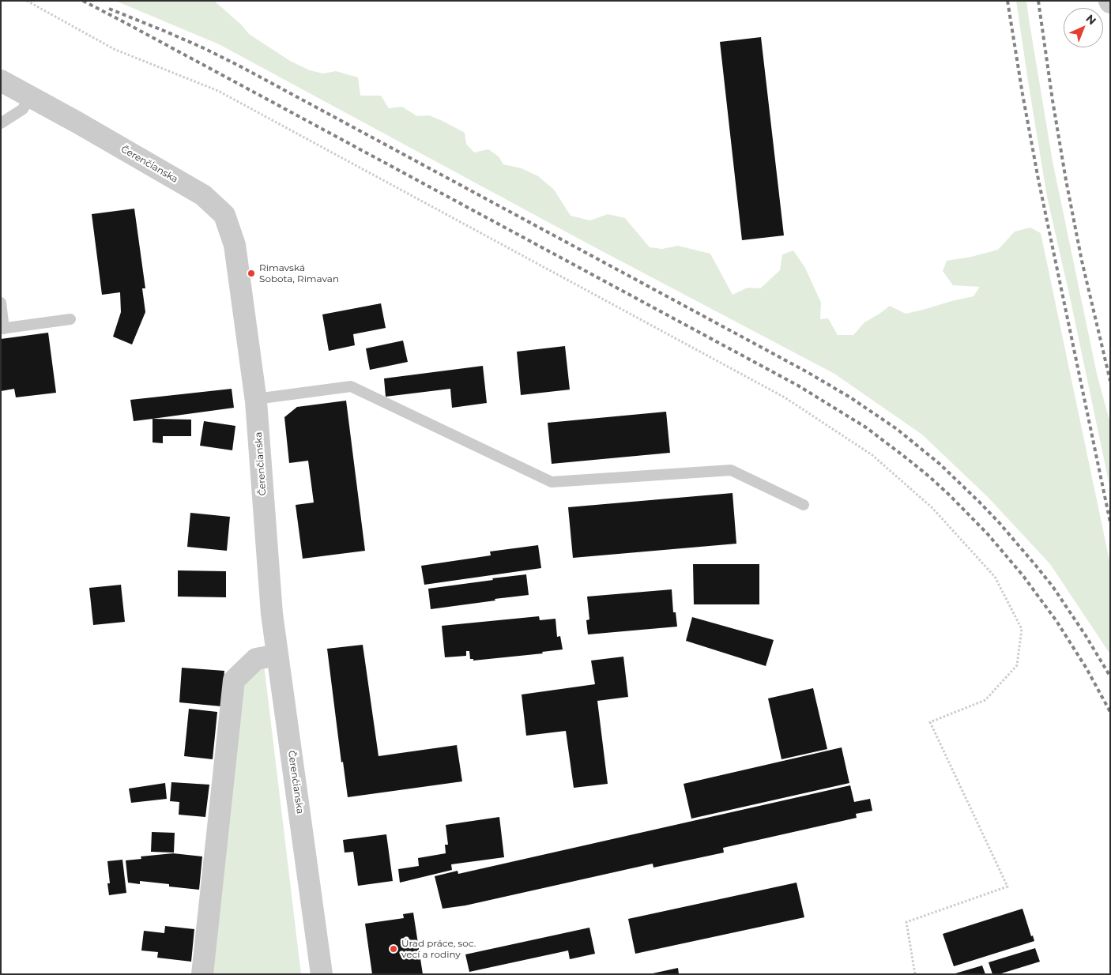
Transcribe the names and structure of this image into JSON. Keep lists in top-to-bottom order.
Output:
{
  "streets": {
    "street": ["Čerenčianska"]
  },
  "places": ["Rimavská Sobota, Rimavan", "Úrad práce, soc. vecí a rodiny"],
  "north": "top right"
}
